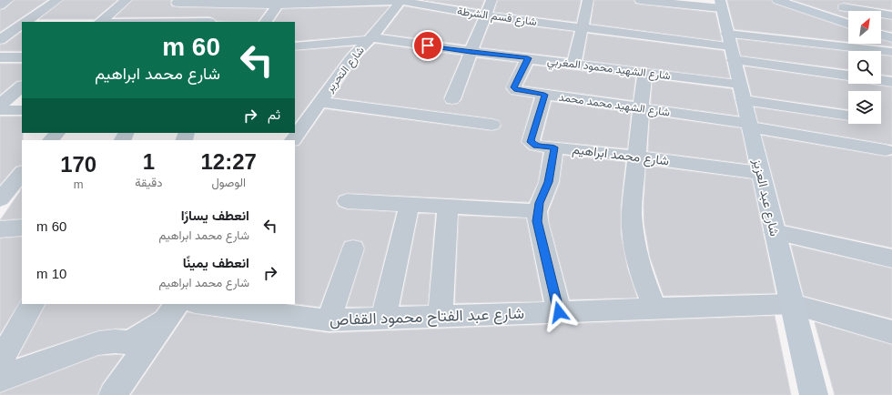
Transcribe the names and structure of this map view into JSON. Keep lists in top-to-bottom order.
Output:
{
  "streets": {
    "street": [
      "شارع قسم الشرطة",
      "شارع الشهيد محمود المغربي",
      "شارع التحرير",
      "شارع الشهيد محمد محمد",
      "شارع محمد ابراهيم",
      "شارع عبد العزيز",
      "شارع عبد الفتاح محمود القفاص"
    ]
  },
  "crossings": [
    ["شارع قسم الشرطة", "شارع التحرير"],
    ["شارع قسم الشرطة", "شارع عبد العزيز"],
    ["شارع الشهيد محمود المغربي", "شارع التحرير"],
    ["شارع الشهيد محمود المغربي", "شارع الشهيد محمد محمد"],
    ["شارع الشهيد محمود المغربي", "شارع عبد العزيز"],
    ["شارع الشهيد محمد محمد", "شارع محمد ابراهيم"],
    ["شارع الشهيد محمد محمد", "شارع عبد العزيز"],
    ["شارع محمد ابراهيم", "شارع عبد العزيز"],
    ["شارع عبد العزيز", "شارع عبد الفتاح محمود القفاص"]
  ],
  "north": "top right",
  "page": {
    "turn": ["60 m", "شارع محمد ابراهيم"],
    "then": "ثم",
    "eta": [
      "12:27",
      "الوصول",
      "1",
      "دقيقة",
      "170",
      "m"
    ],
    "list": [
      {
        "name": "انعطف يسارًا",
        "note": "شارع محمد ابراهيم",
        "value": "60 m"
      },
      {
        "name": "انعطف يمينًا",
        "note": "شارع محمد ابراهيم",
        "value": "10 m"
      }
    ]
  }
}
